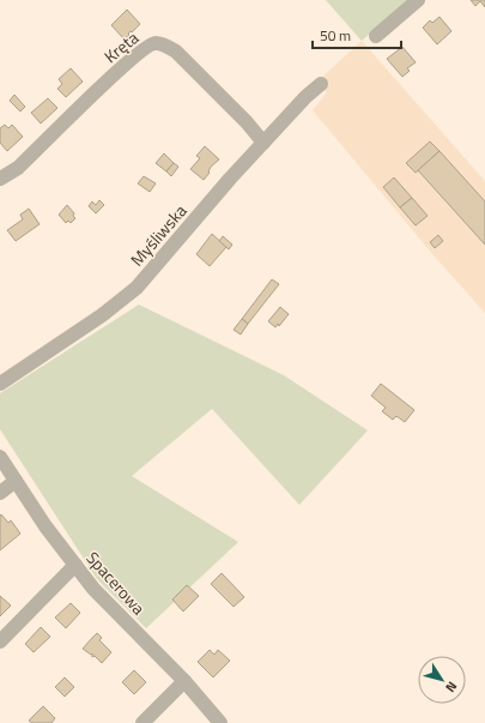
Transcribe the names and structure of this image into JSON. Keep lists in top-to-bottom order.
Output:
{
  "streets": {
    "street": ["Kręta", "Myśliwska", "Spacerowa"]
  },
  "crossings": [
    ["Kręta", "Myśliwska"]
  ],
  "scale_bar": "50 m",
  "north": "bottom right"
}
